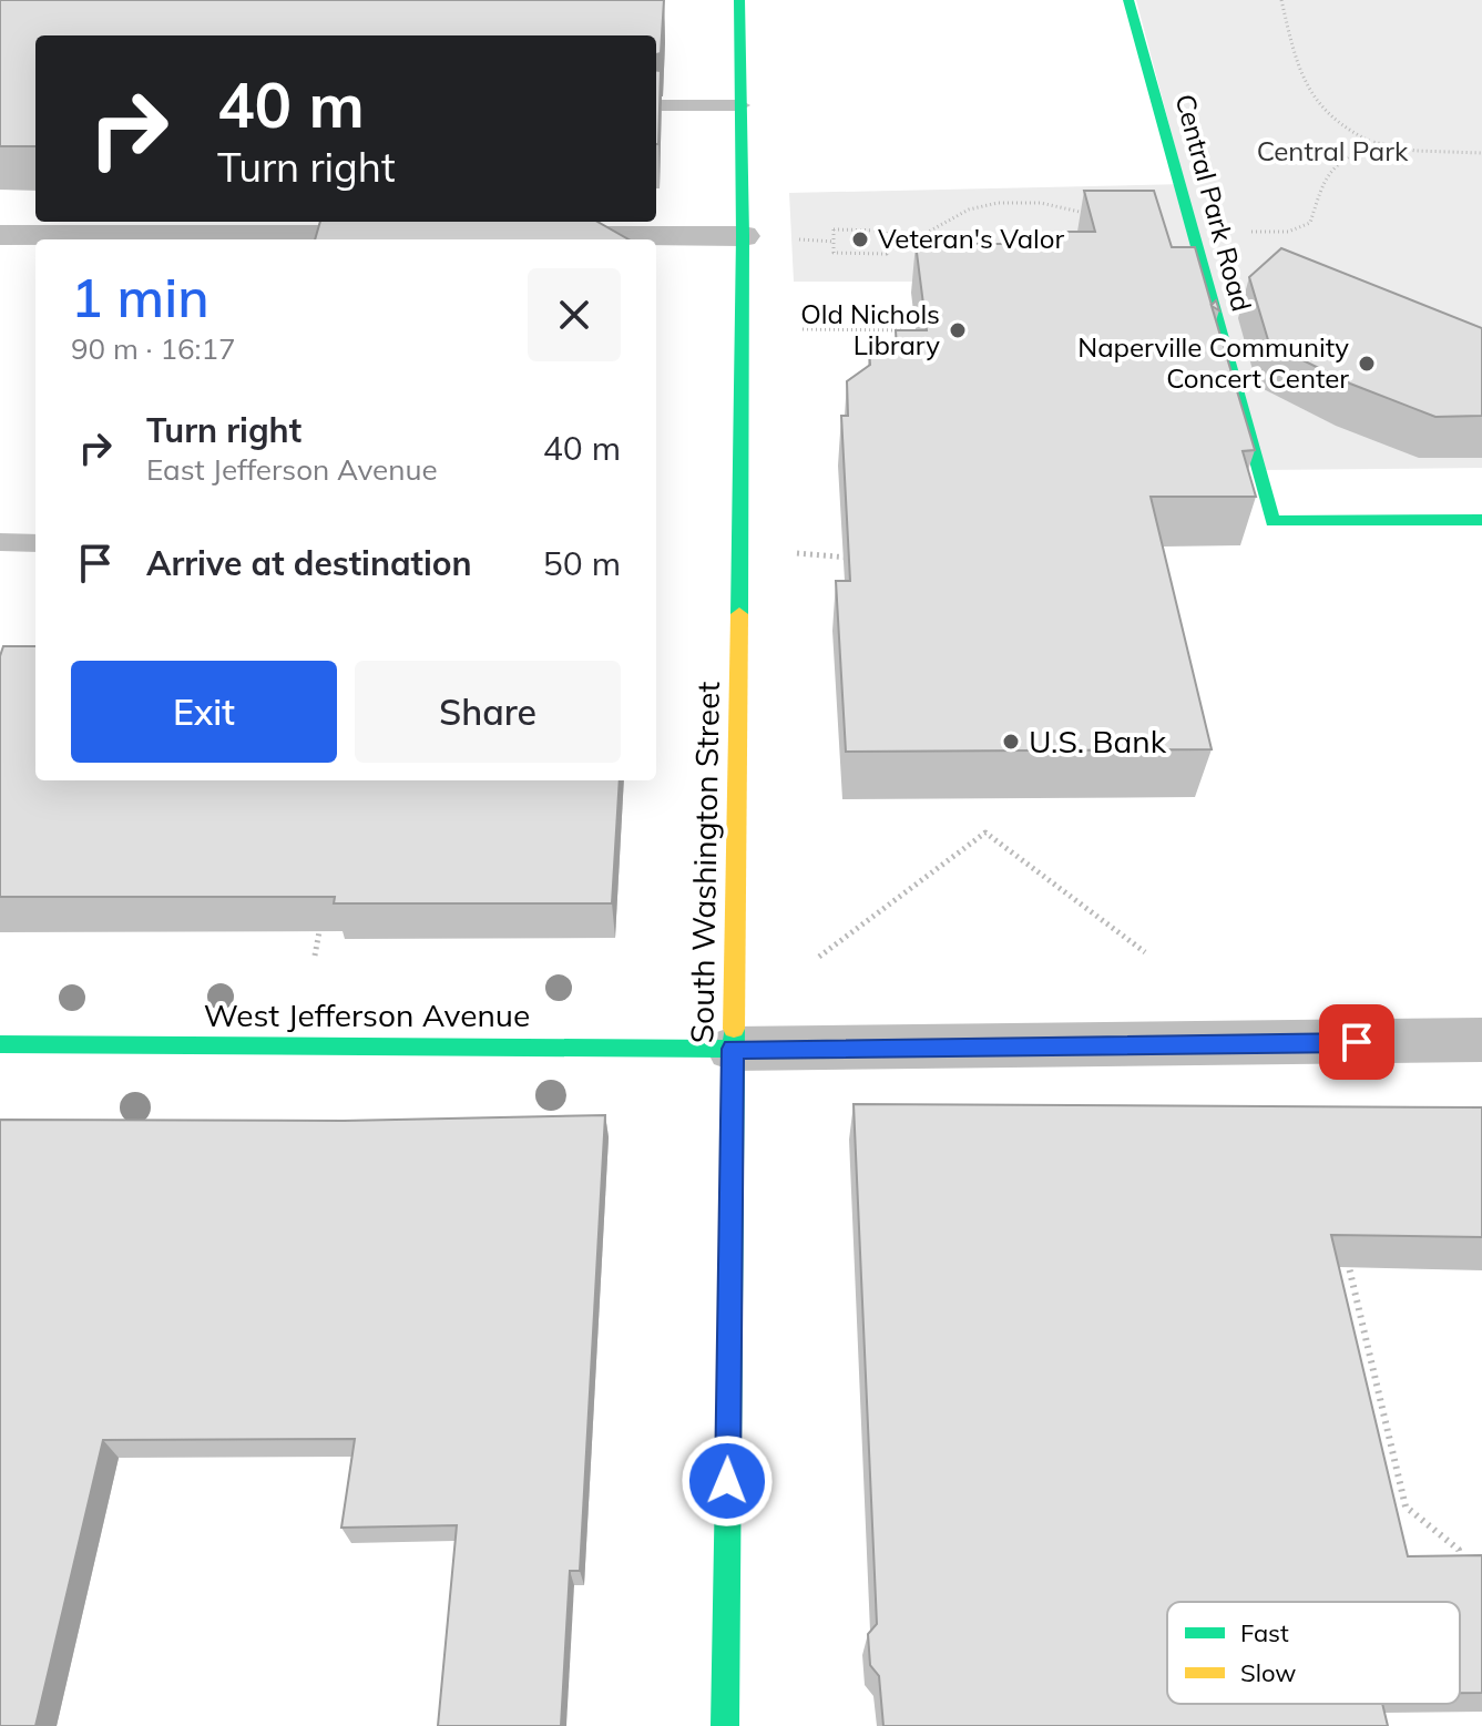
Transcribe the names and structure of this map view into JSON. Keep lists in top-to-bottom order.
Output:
{
  "streets": {
    "main road": ["Central Park Road", "South Washington Street", "West Jefferson Avenue"]
  },
  "crossings": [
    ["South Washington Street", "West Jefferson Avenue"]
  ],
  "parks": ["Central Park"],
  "places": [
    "Veteran's Valor",
    "Old Nichols Library",
    "Naperville Community Concert Center",
    "U.S. Bank"
  ],
  "legend": ["Fast", "Slow"],
  "page": {
    "turn": ["40 m", "Turn right"],
    "heading": ["1 min", "90 m · 16:17"],
    "list": [
      {
        "name": "Turn right",
        "note": "East Jefferson Avenue",
        "value": "40 m"
      },
      {
        "name": "Arrive at destination",
        "value": "50 m"
      }
    ],
    "buttons": ["Exit", "Share"]
  }
}
